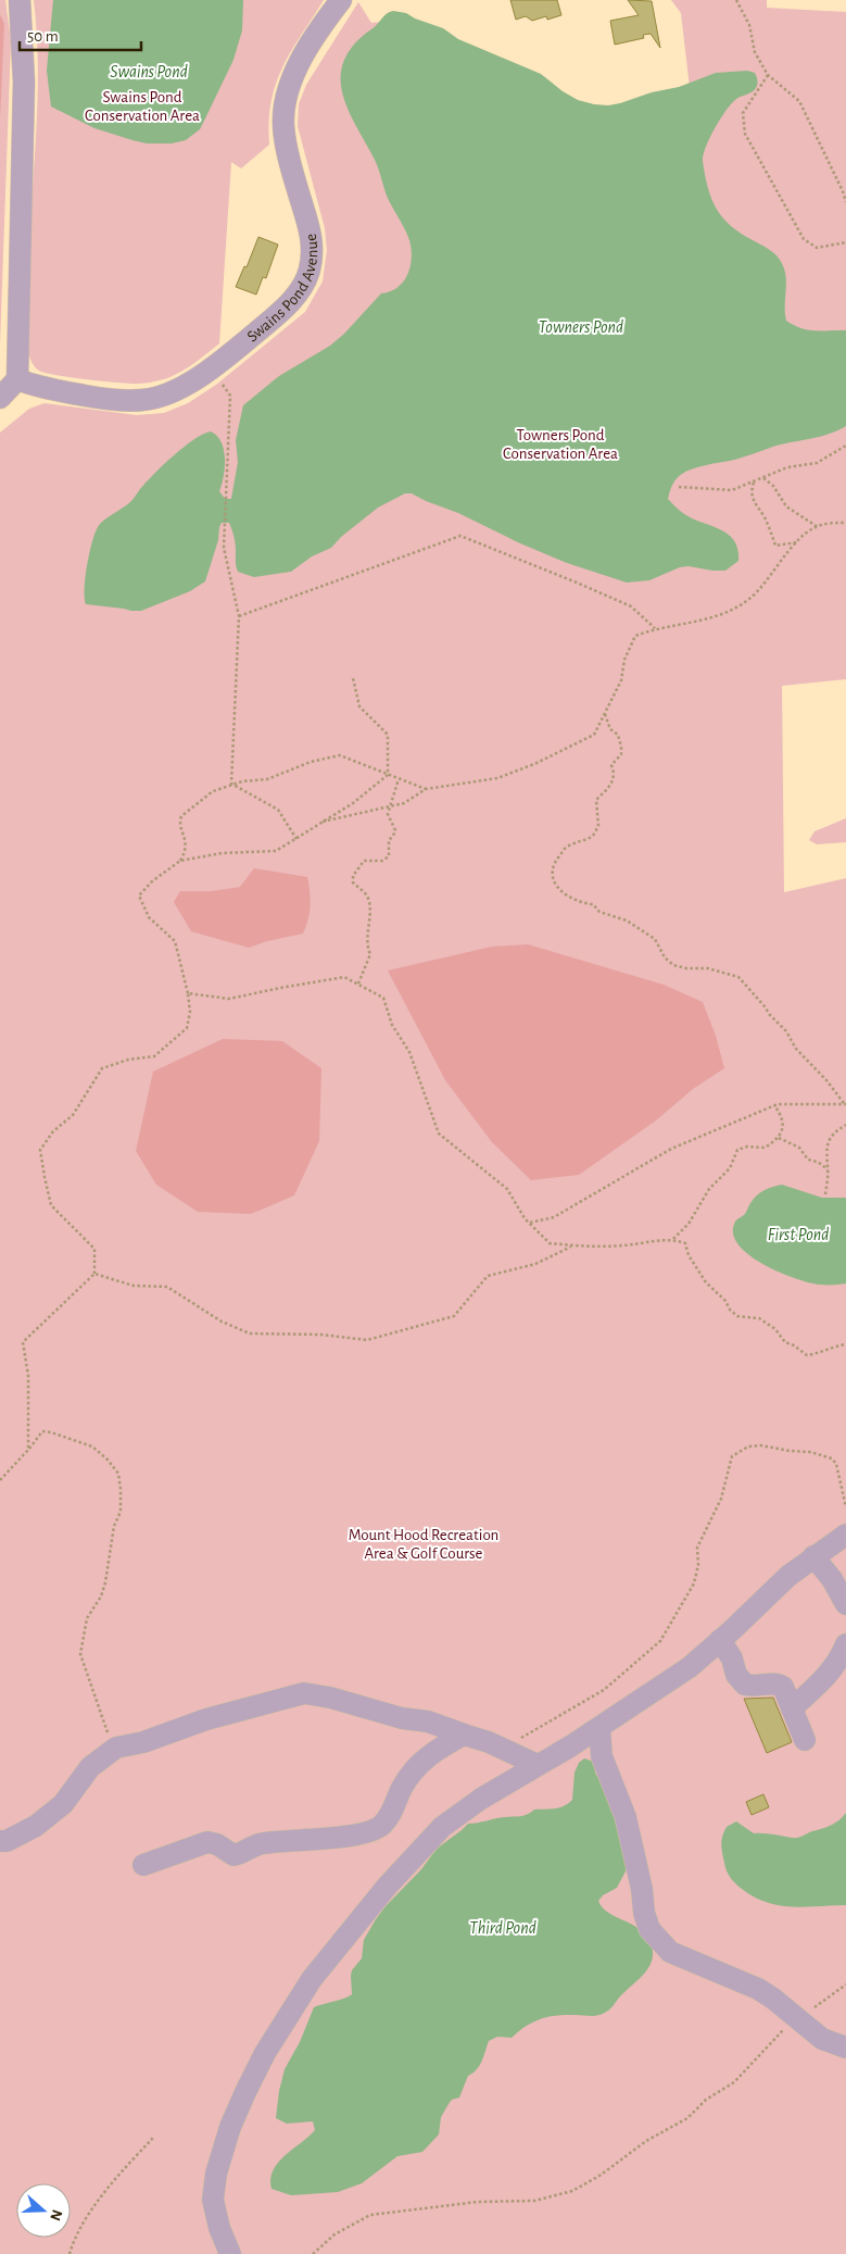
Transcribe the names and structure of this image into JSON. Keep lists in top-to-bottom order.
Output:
{
  "streets": {
    "street": ["Swains Pond Avenue"]
  },
  "water": [
    "Swains Pond",
    "Towners Pond",
    "First Pond",
    "Third Pond"
  ],
  "parks": ["Swains Pond Conservation Area", "Towners Pond Conservation Area", "Mount Hood Recreation Area & Golf Course"],
  "scale_bar": "50 m",
  "north": "right"
}
